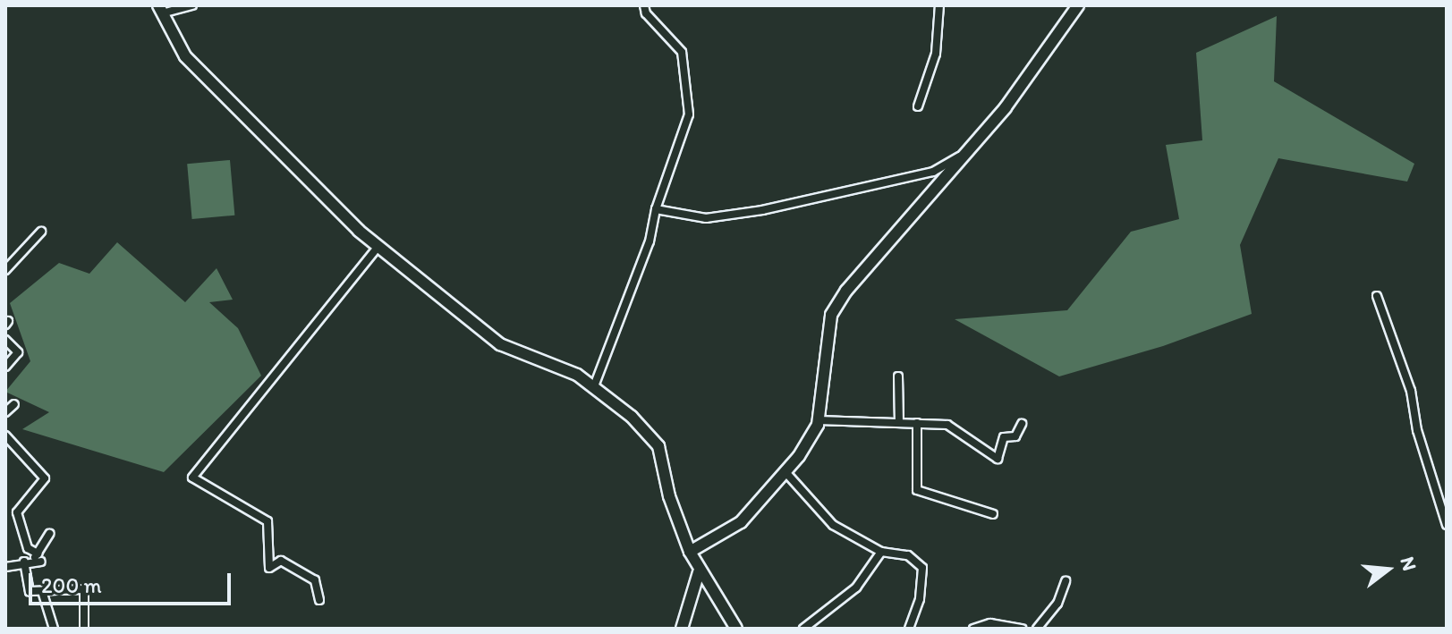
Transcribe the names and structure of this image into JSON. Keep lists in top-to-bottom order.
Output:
{
  "scale_bar": "200 m",
  "north": "right"
}
